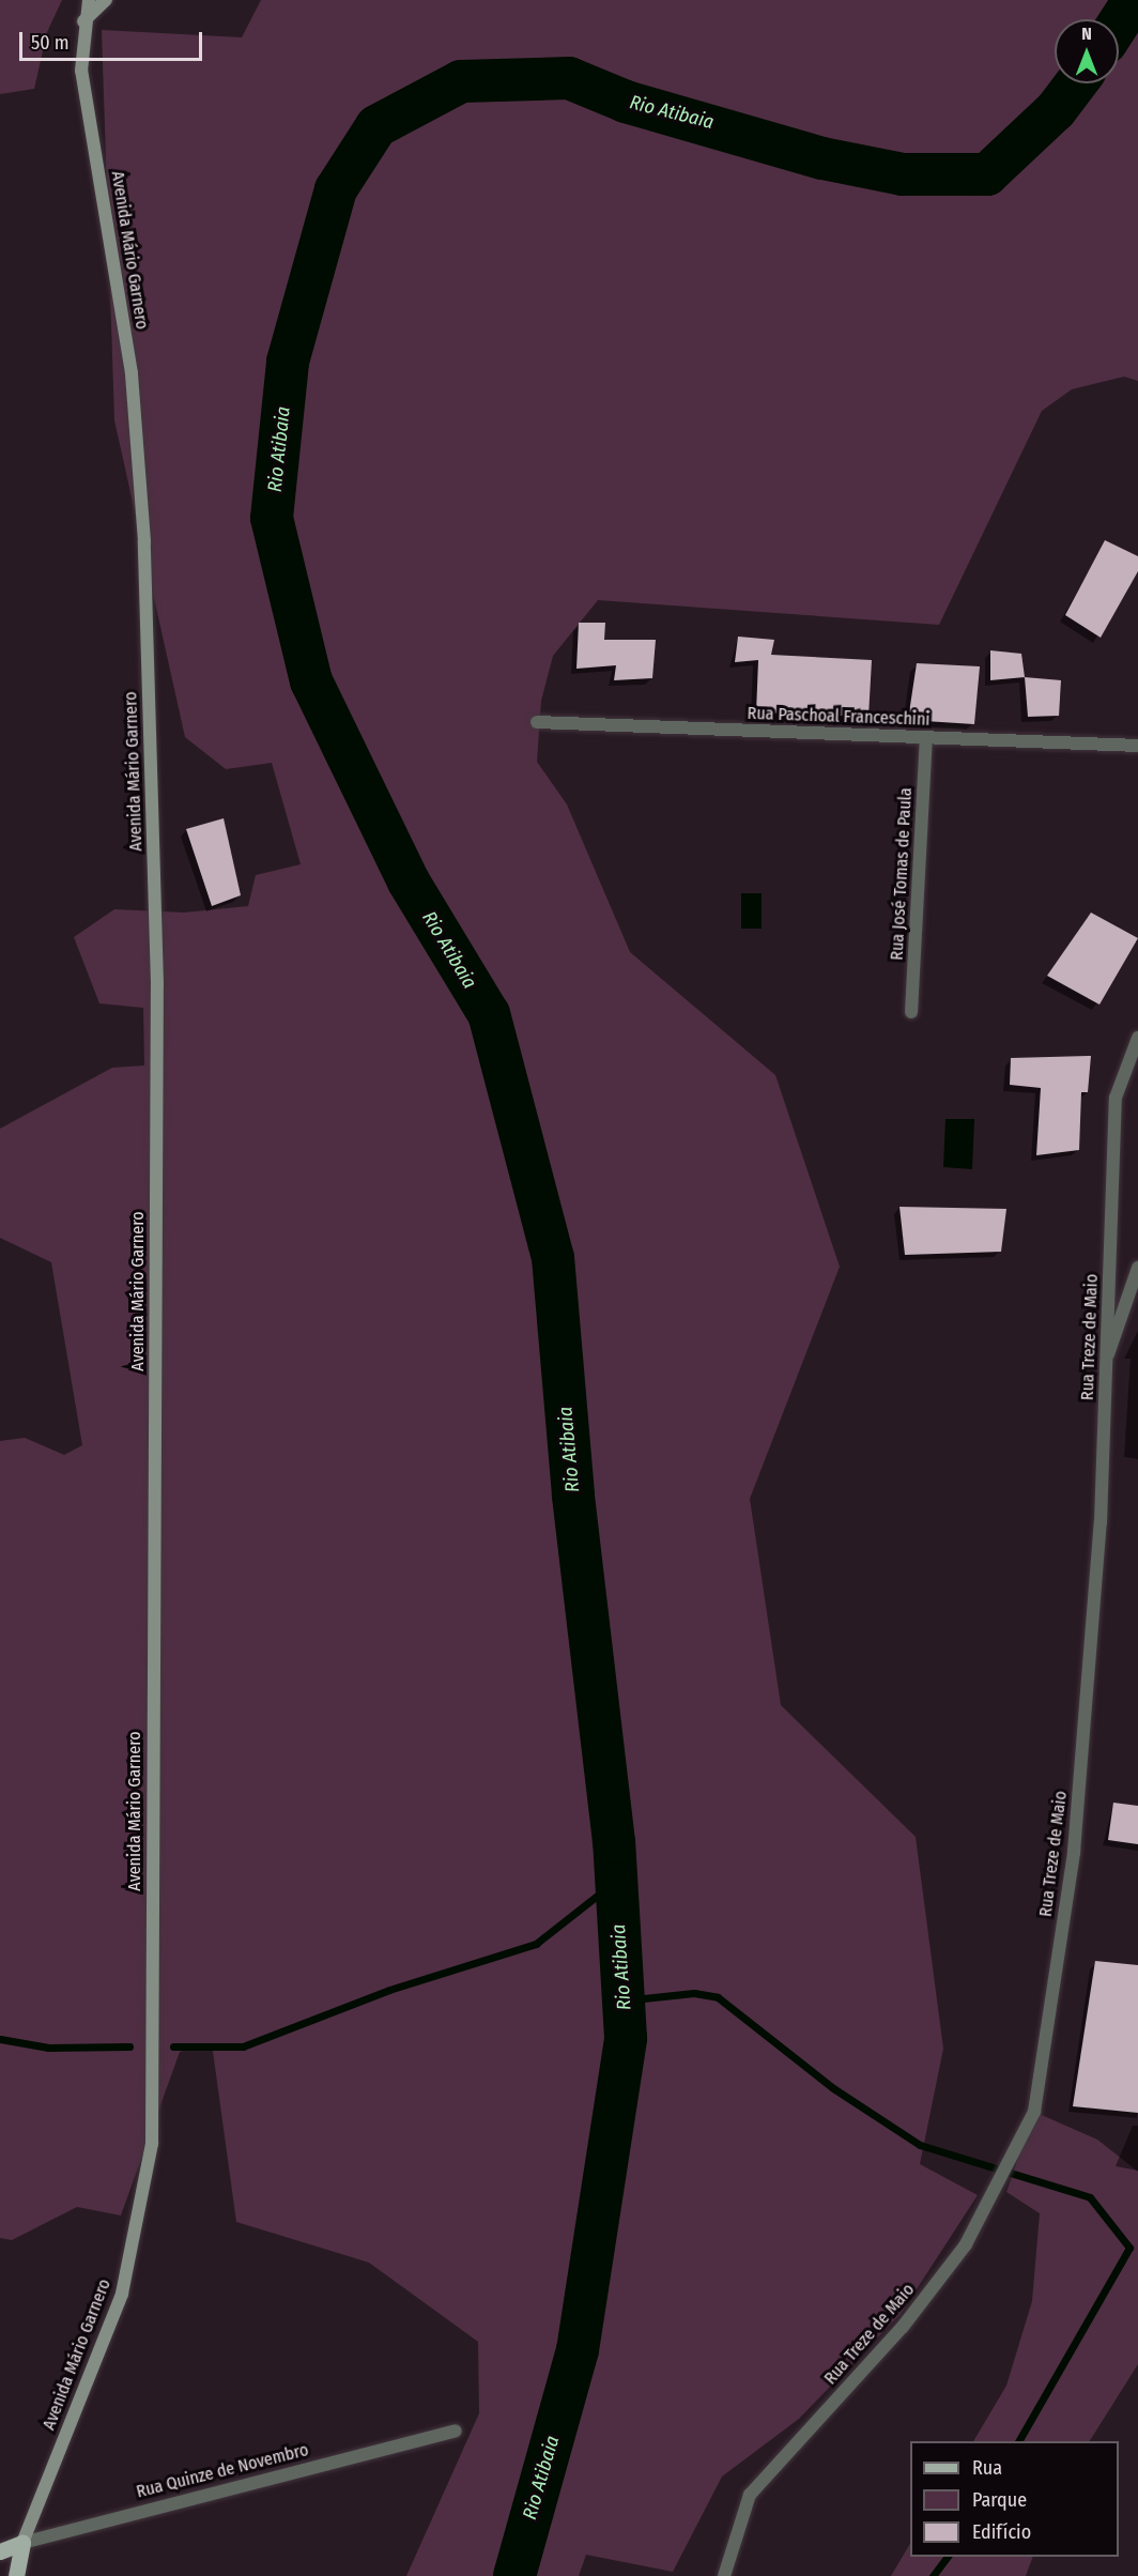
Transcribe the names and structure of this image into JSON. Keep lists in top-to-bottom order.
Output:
{
  "streets": {
    "main road": ["Avenida Mário Garnero", "Rua Quinze de Novembro"],
    "street": ["Rua Paschoal Franceschini", "Rua José Tomas de Paula", "Rua Treze de Maio"]
  },
  "crossings": [
    ["Avenida Mário Garnero", "Rua Quinze de Novembro"],
    ["Rua Paschoal Franceschini", "Rua José Tomas de Paula"]
  ],
  "water": ["Rio Atibaia"],
  "legend": ["Rua", "Parque", "Edifício"],
  "scale_bar": "50 m",
  "north": "top"
}
